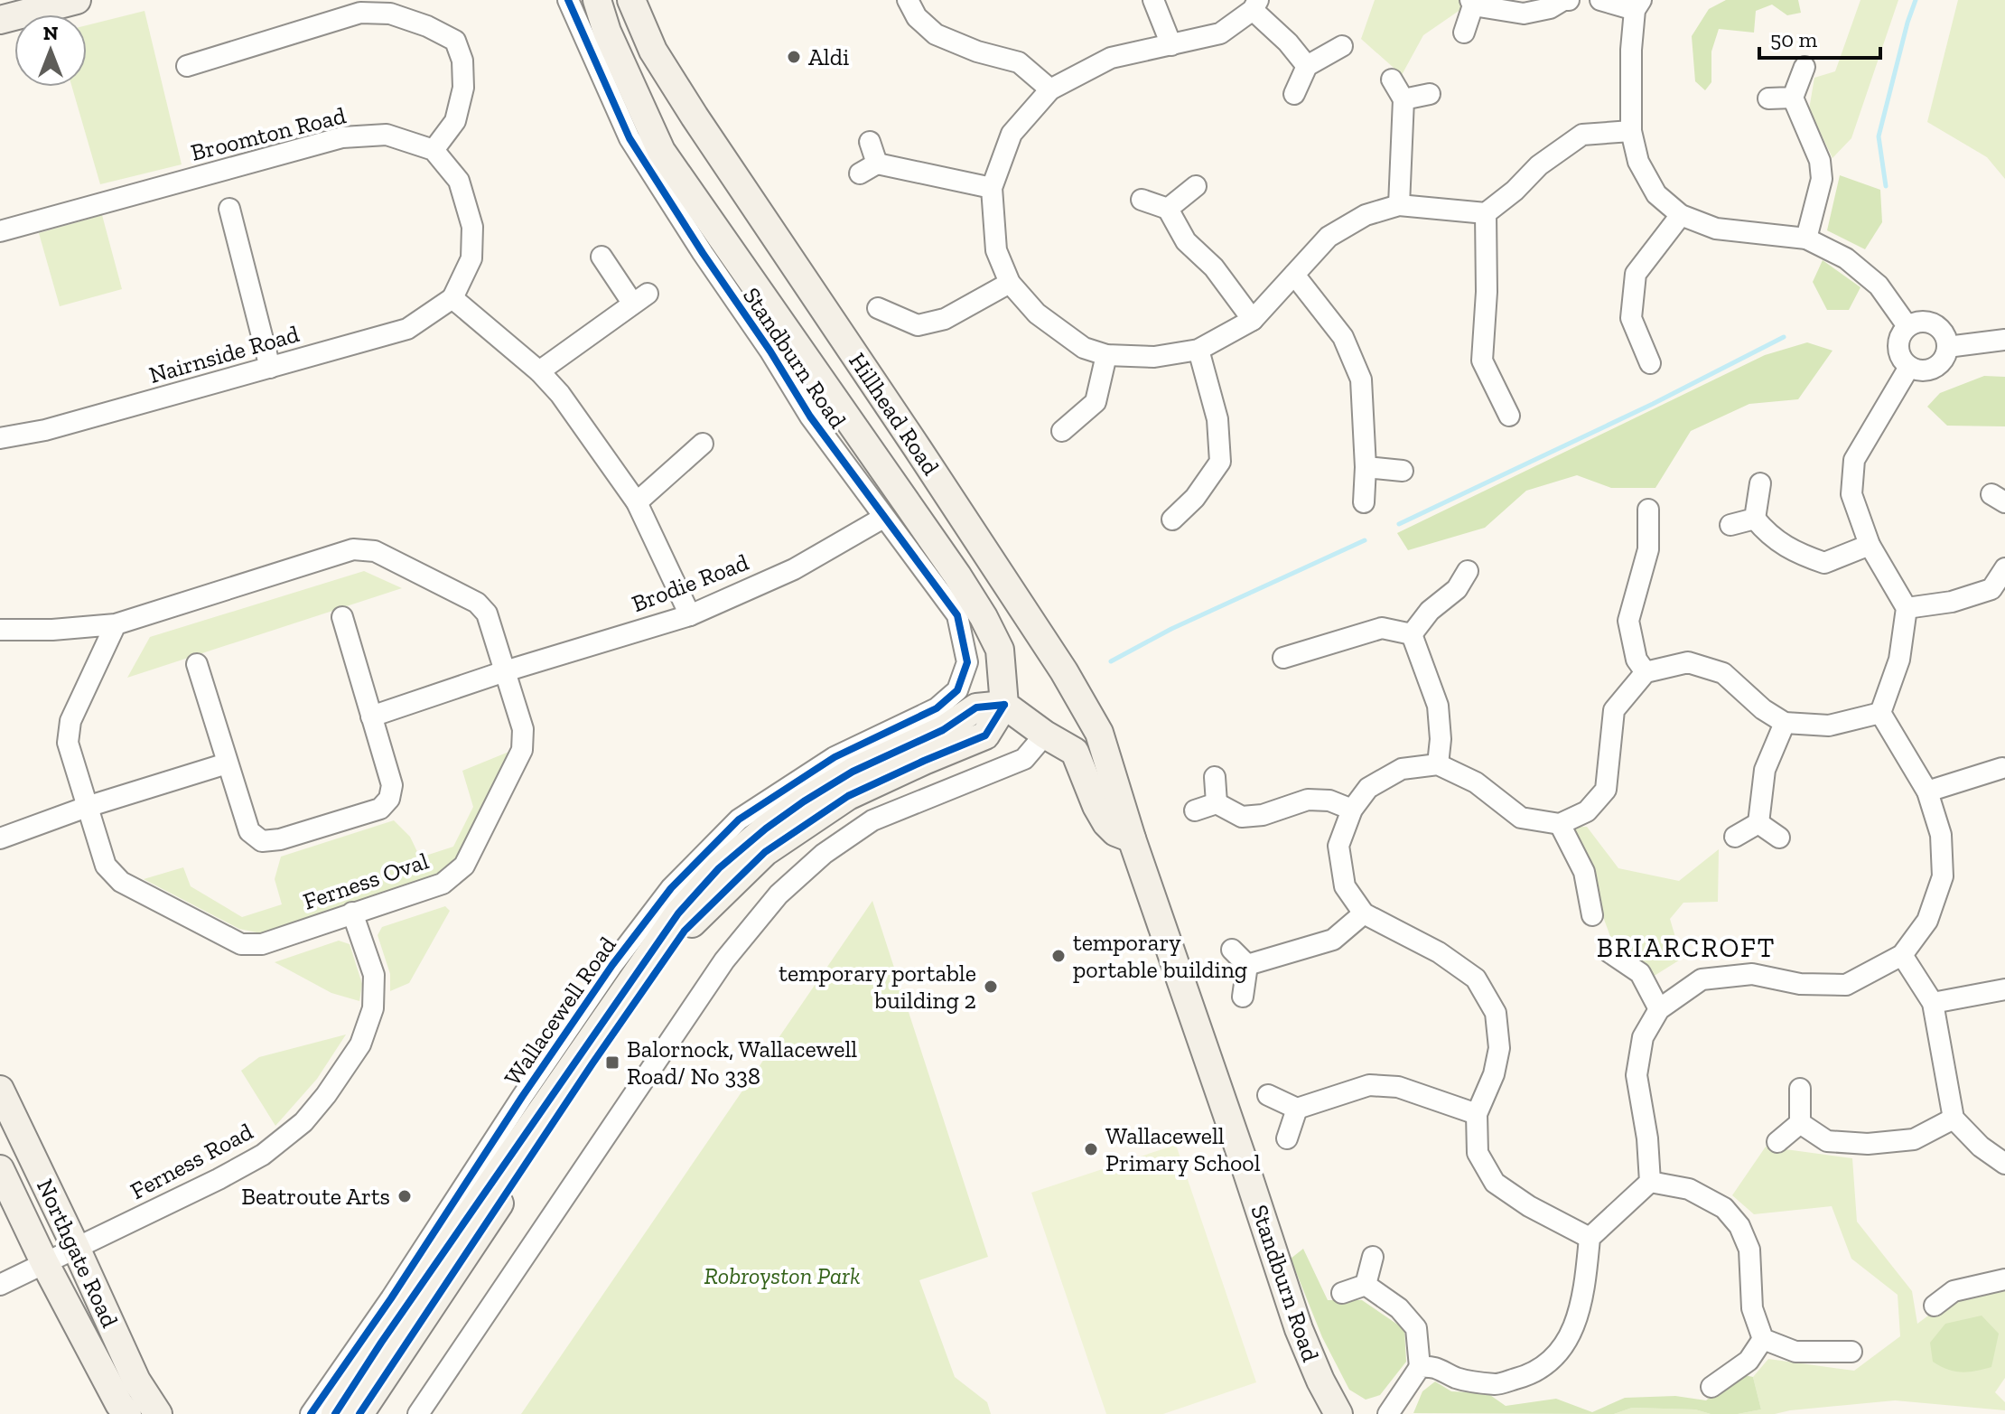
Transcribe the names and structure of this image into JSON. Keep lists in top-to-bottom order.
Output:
{
  "streets": {
    "street": [
      "Broomton Road",
      "Nairnside Road",
      "Standburn Road",
      "Hillhead Road",
      "Brodie Road",
      "Ferness Oval",
      "Wallacewell Road",
      "Ferness Road",
      "Northgate Road"
    ]
  },
  "crossings": [
    ["Standburn Road", "Hillhead Road"],
    ["Standburn Road", "Brodie Road"],
    ["Standburn Road", "Wallacewell Road"],
    ["Brodie Road", "Ferness Oval"],
    ["Ferness Oval", "Ferness Road"],
    ["Ferness Road", "Northgate Road"]
  ],
  "districts": ["BRIARCROFT"],
  "parks": ["Robroyston Park"],
  "places": {
    "other": [
      "Aldi",
      "temporary portable building",
      "temporary portable building 2",
      "Wallacewell Primary School",
      "Beatroute Arts"
    ],
    "transit": ["Balornock, Wallacewell Road/ No 338"]
  },
  "scale_bar": "50 m",
  "north": "top"
}
